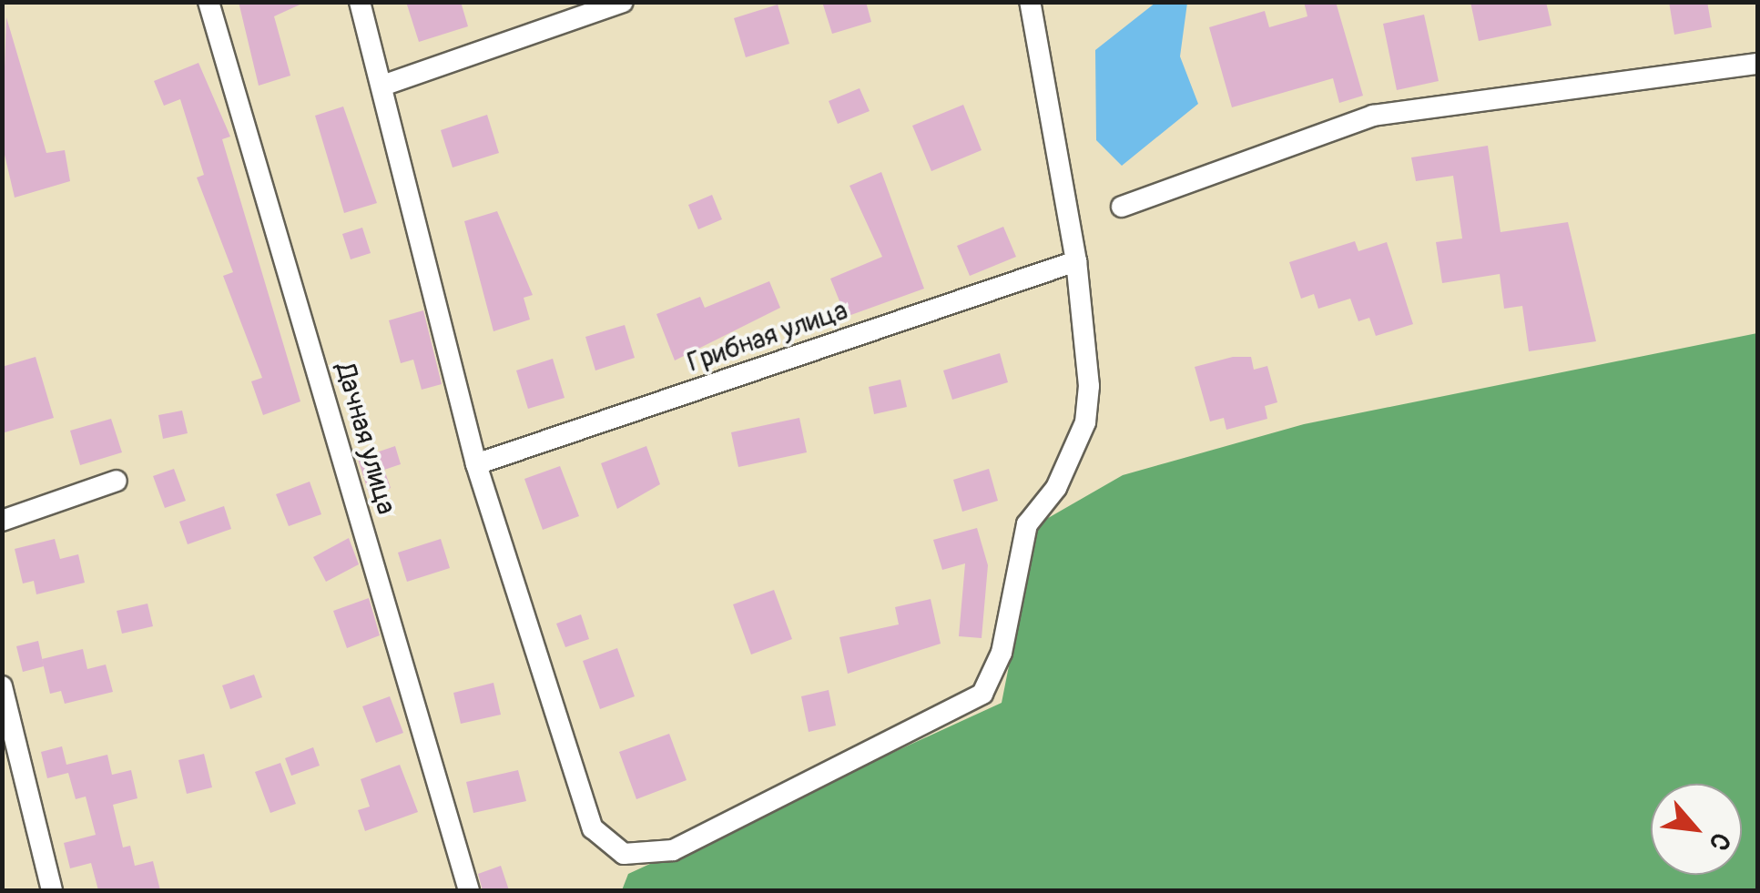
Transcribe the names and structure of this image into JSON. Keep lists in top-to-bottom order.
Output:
{
  "streets": {
    "street": ["Грибная улица", "Дачная улица"]
  },
  "north": "bottom right"
}
